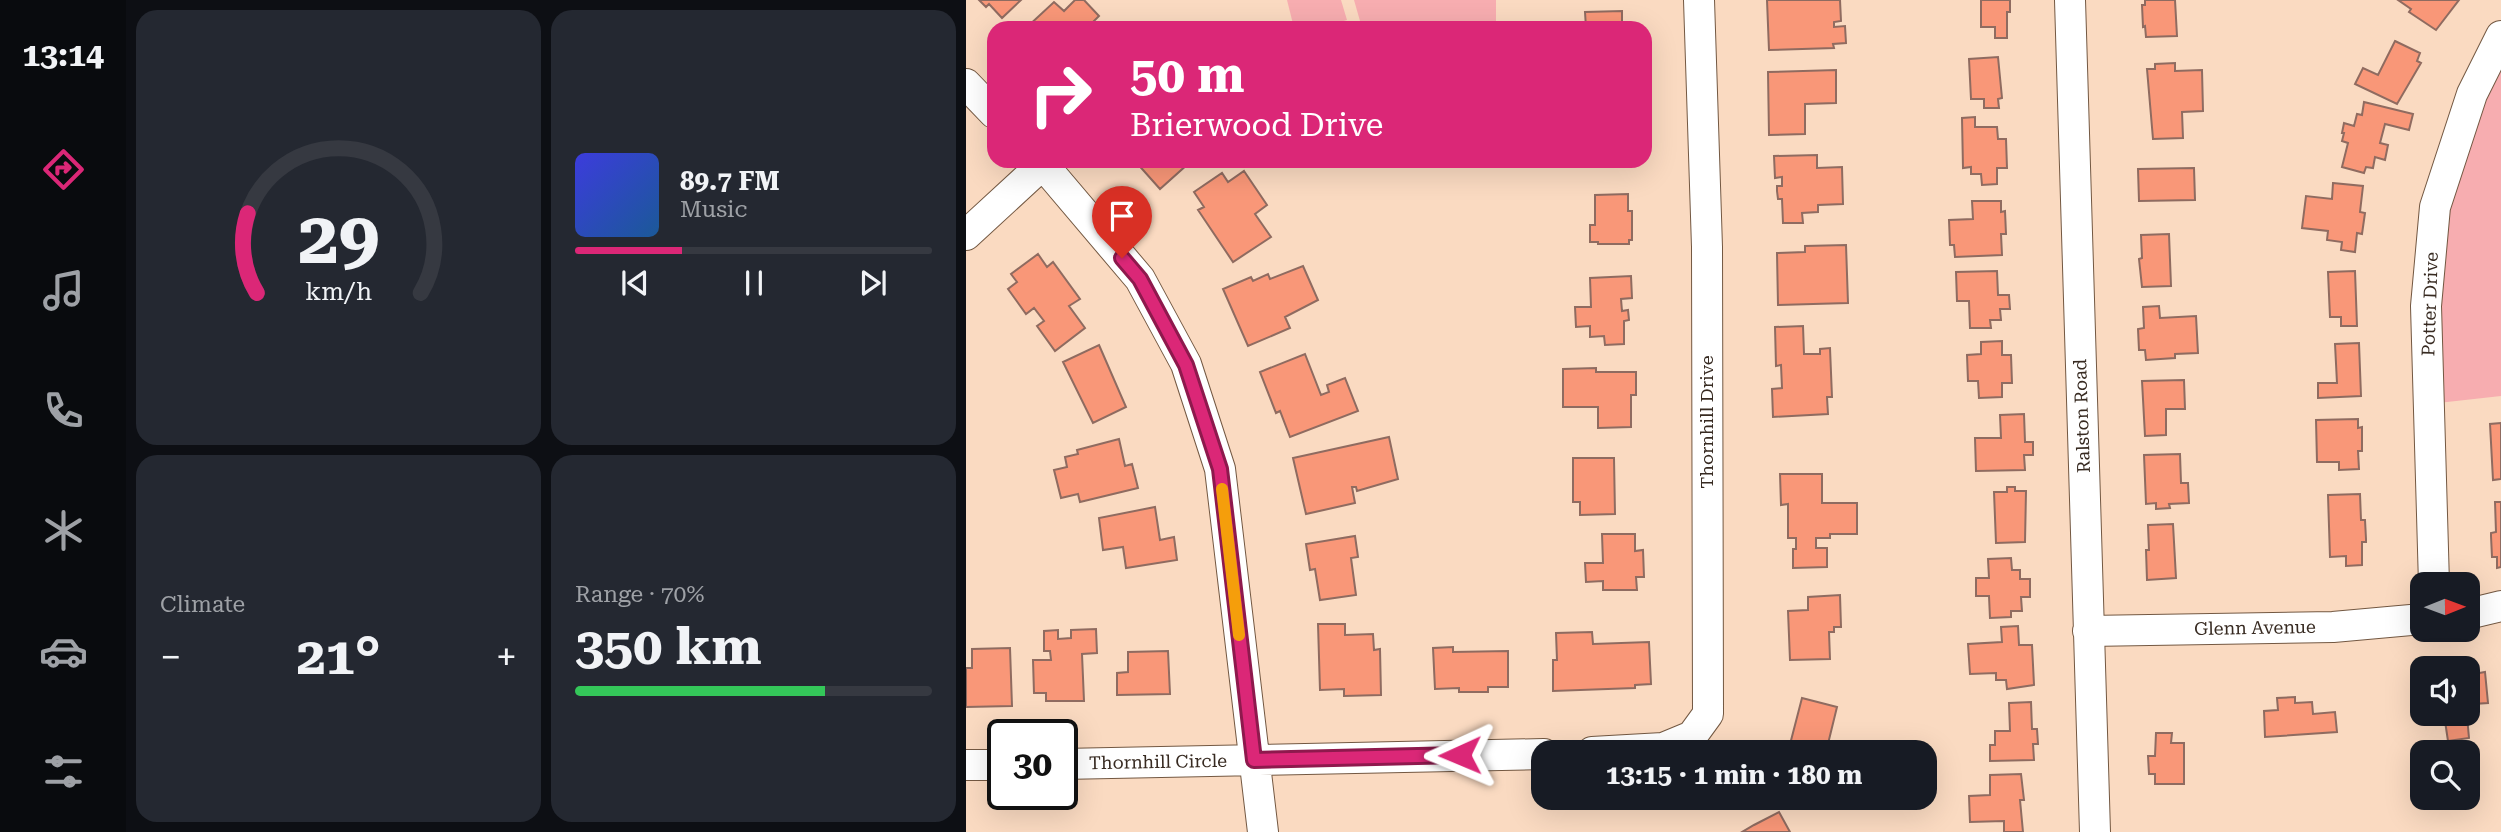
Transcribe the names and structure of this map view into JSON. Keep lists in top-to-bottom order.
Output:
{
  "streets": {
    "street": [
      "Potter Drive",
      "Ralston Road",
      "Thornhill Drive",
      "Glenn Avenue",
      "Thornhill Circle"
    ]
  },
  "crossings": [
    ["Ralston Road", "Glenn Avenue"]
  ],
  "north": "right",
  "page": {
    "tabs": "13:14",
    "turn": ["50 m", "Brierwood Drive"],
    "song": ["89.7 FM", "Music"],
    "tile": [
      "Climate",
      ["Range · 70%", "350 km"]
    ],
    "heat": ["−", "21°", "+"],
    "limit": "30",
    "trip": "13:15 · 1 min · 180 m",
    "gauge": ["29", "km/h"]
  }
}
